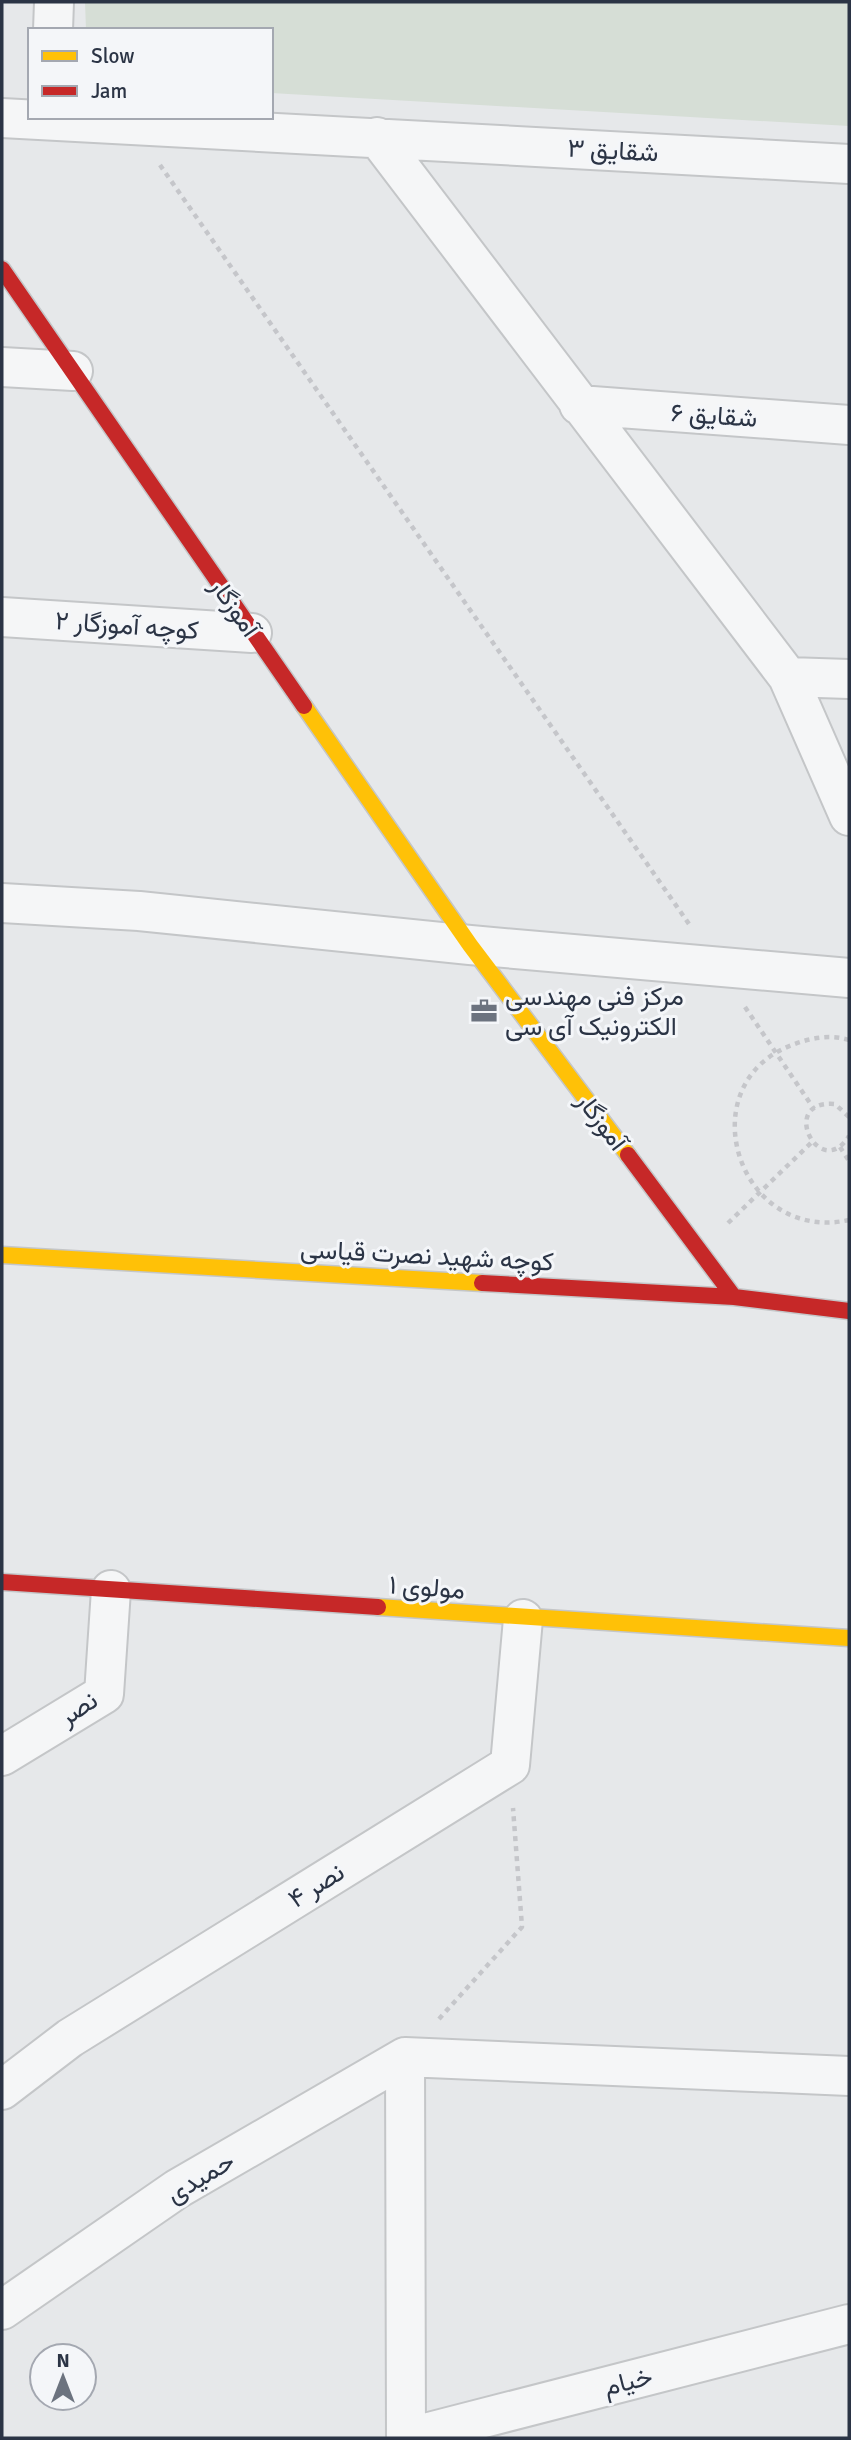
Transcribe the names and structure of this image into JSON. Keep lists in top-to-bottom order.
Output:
{
  "streets": {
    "street": [
      "شقایق ۳",
      "شقایق ۶",
      "آموزگار",
      "کوچه آموزگار ۲",
      "کوچه شهید نصرت قیاسی",
      "مولوی ۱",
      "نصر",
      "نصر ۴",
      "حمیدی",
      "خیام"
    ]
  },
  "crossings": [
    ["آموزگار", "کوچه آموزگار ۲"],
    ["آموزگار", "کوچه شهید نصرت قیاسی"],
    ["مولوی ۱", "نصر"]
  ],
  "places": {
    "office": ["مرکز فنی مهندسی الکترونیک آی سی"]
  },
  "legend": ["Slow", "Jam"],
  "north": "top"
}
